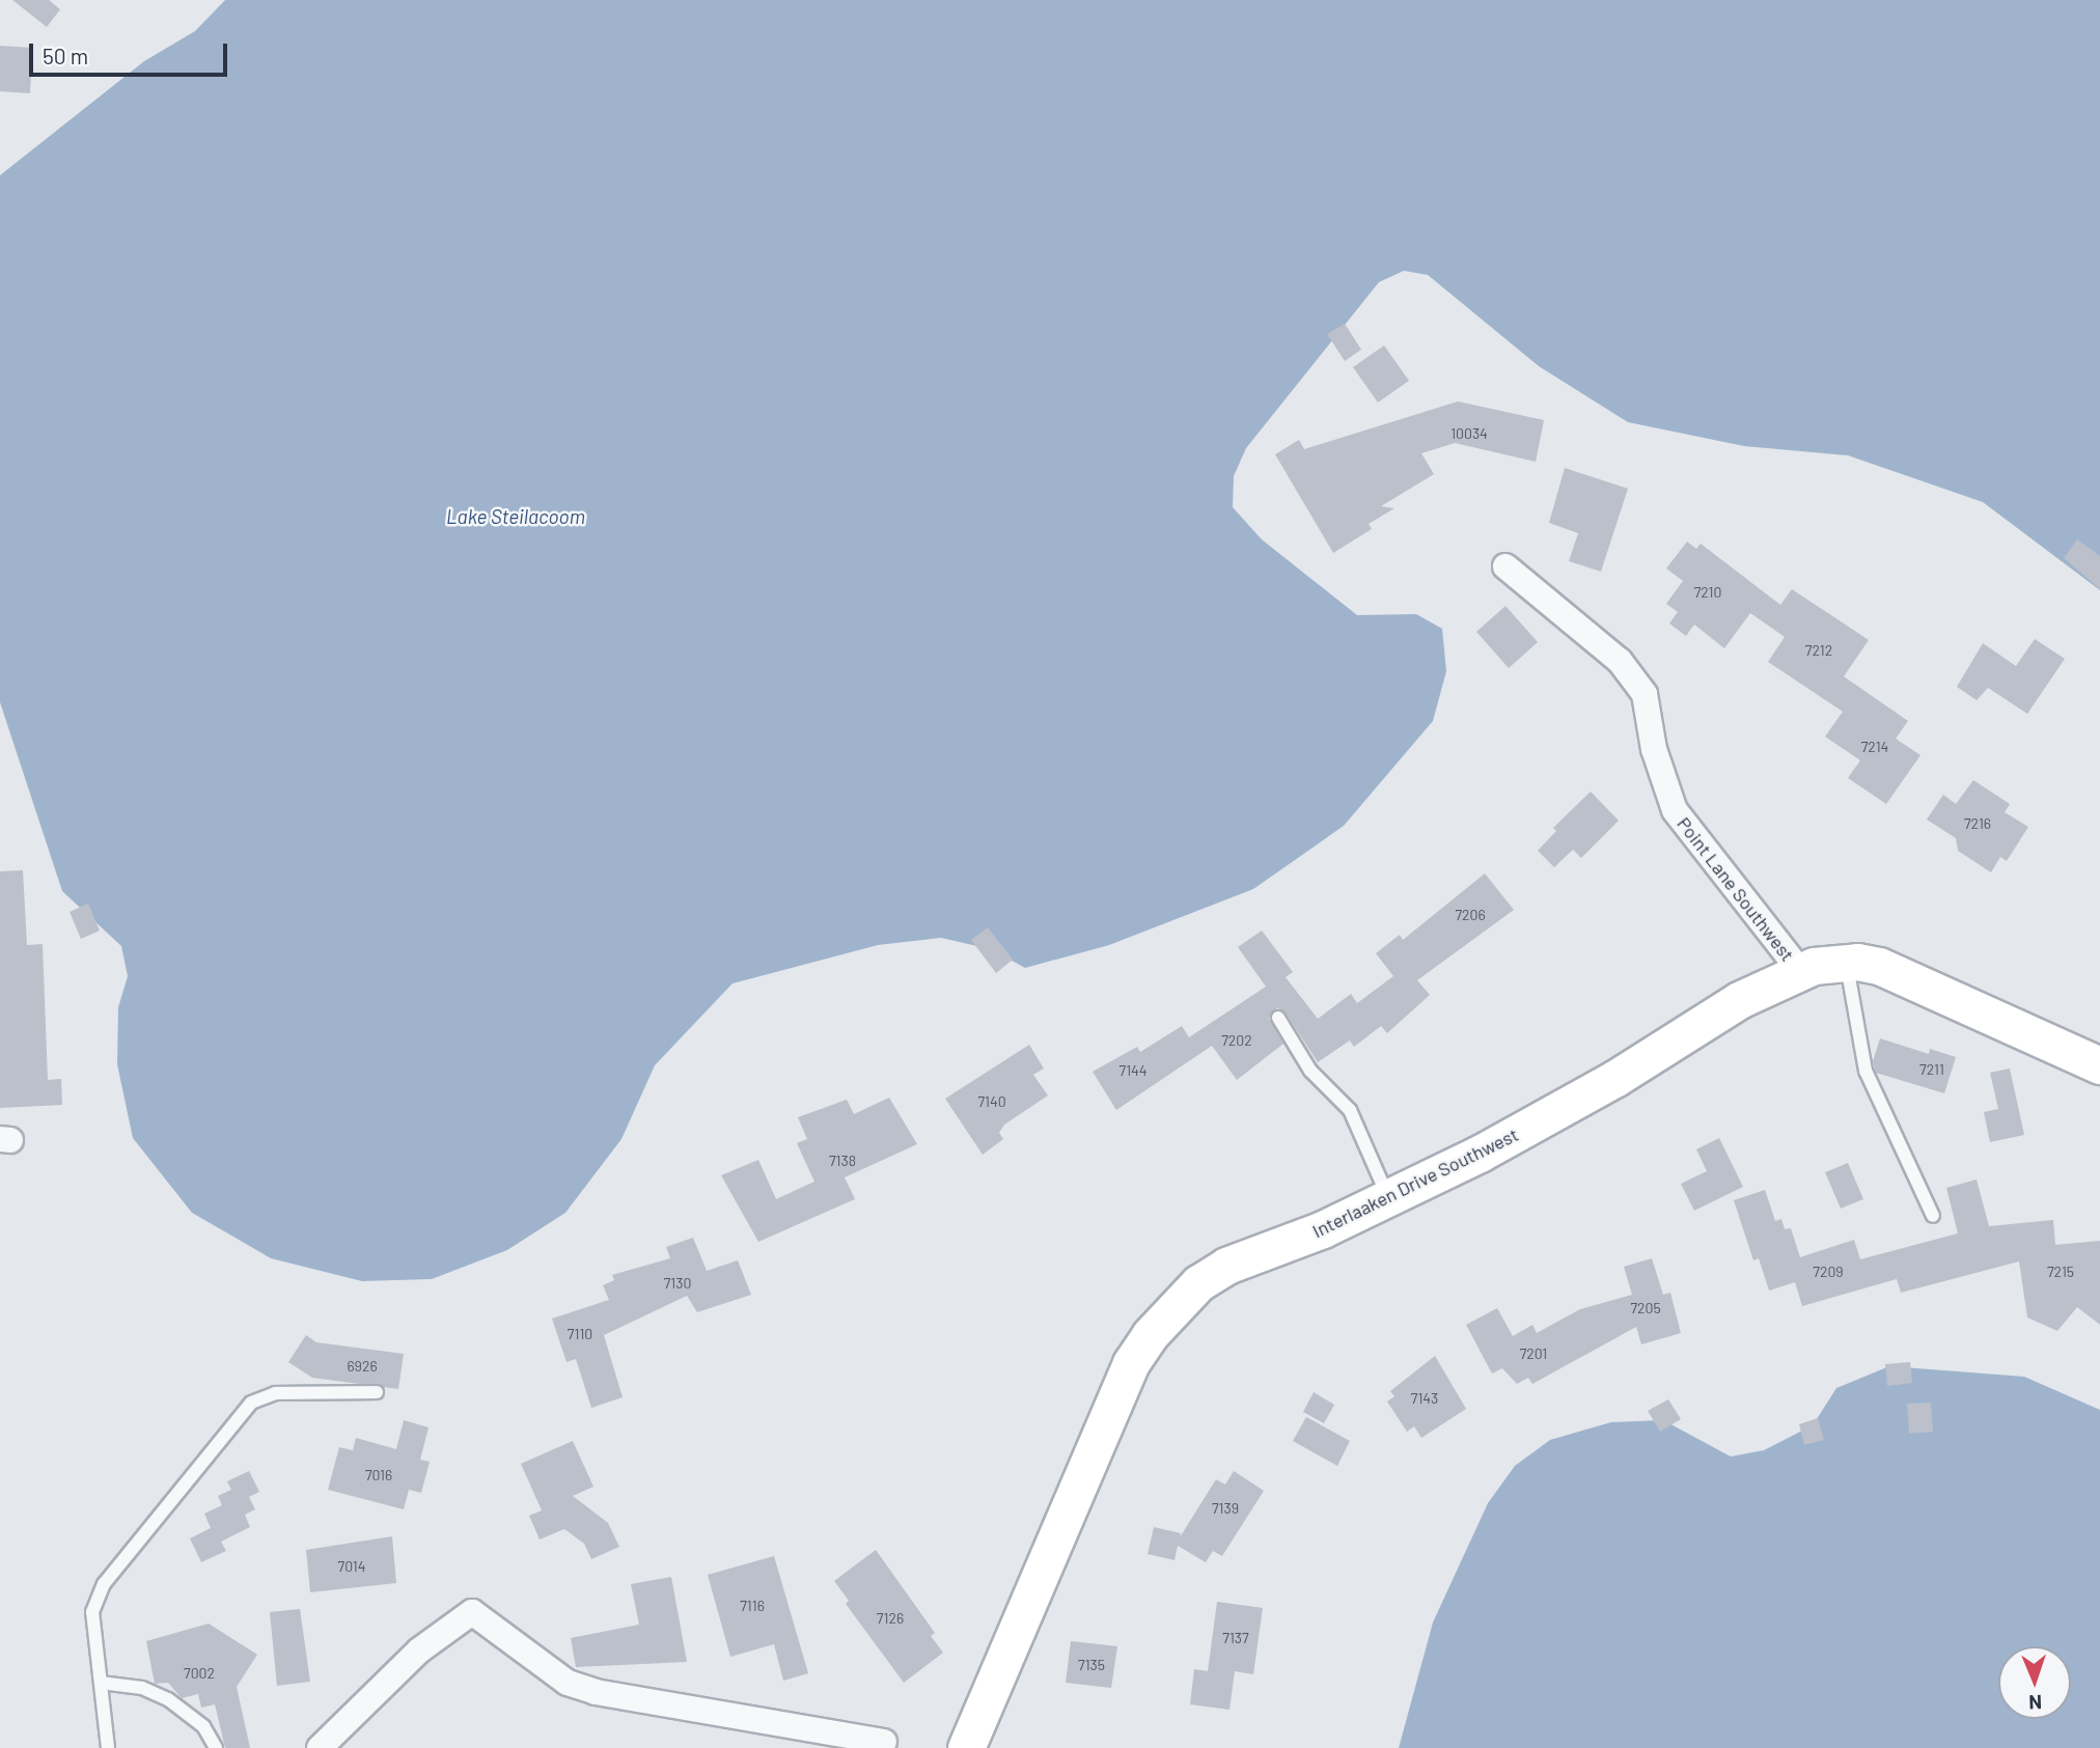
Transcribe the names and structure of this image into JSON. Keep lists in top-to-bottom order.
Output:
{
  "streets": {
    "street": ["Point Lane Southwest", "Interlaaken Drive Southwest"]
  },
  "crossings": [
    ["Point Lane Southwest", "Interlaaken Drive Southwest"]
  ],
  "water": ["Lake Steilacoom"],
  "house_numbers": [
    "10034",
    "7210",
    "7212",
    "7214",
    "7216",
    "7206",
    "7202",
    "7211",
    "7144",
    "7140",
    "7138",
    "7209",
    "7215",
    "7130",
    "7205",
    "7110",
    "7201",
    "6926",
    "7143",
    "7016",
    "7139",
    "7014",
    "7116",
    "7126",
    "7137",
    "7135",
    "7002"
  ],
  "scale_bar": "50 m",
  "north": "bottom"
}
